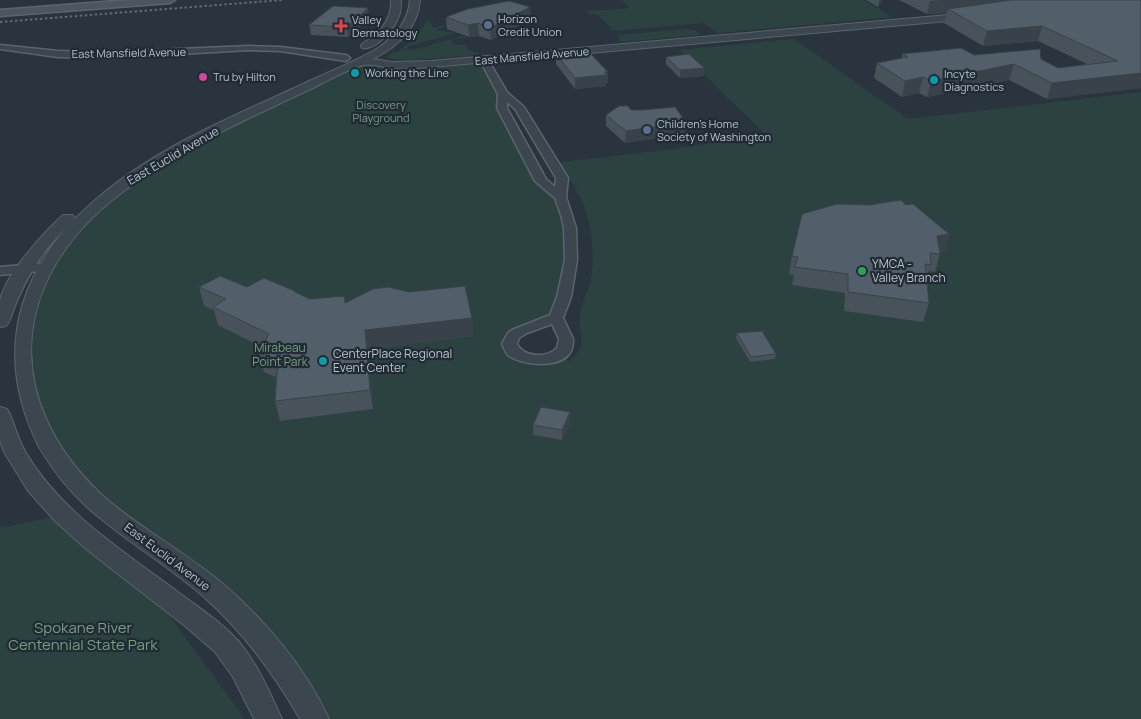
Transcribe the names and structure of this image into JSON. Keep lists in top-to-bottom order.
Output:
{
  "streets": {
    "street": ["East Mansfield Avenue", "East Euclid Avenue"]
  },
  "crossings": [
    ["East Mansfield Avenue", "East Euclid Avenue"]
  ],
  "parks": ["Discovery Playground", "Mirabeau Point Park", "Spokane River Centennial State Park"],
  "places": {
    "other": [
      "Horizon Credit Union",
      "Working the Line",
      "Tru by Hilton",
      "Incyte Diagnostics",
      "Children's Home Society of Washington",
      "YMCA - Valley Branch",
      "CenterPlace Regional Event Center"
    ],
    "health": ["Valley Dermatology"]
  }
}
